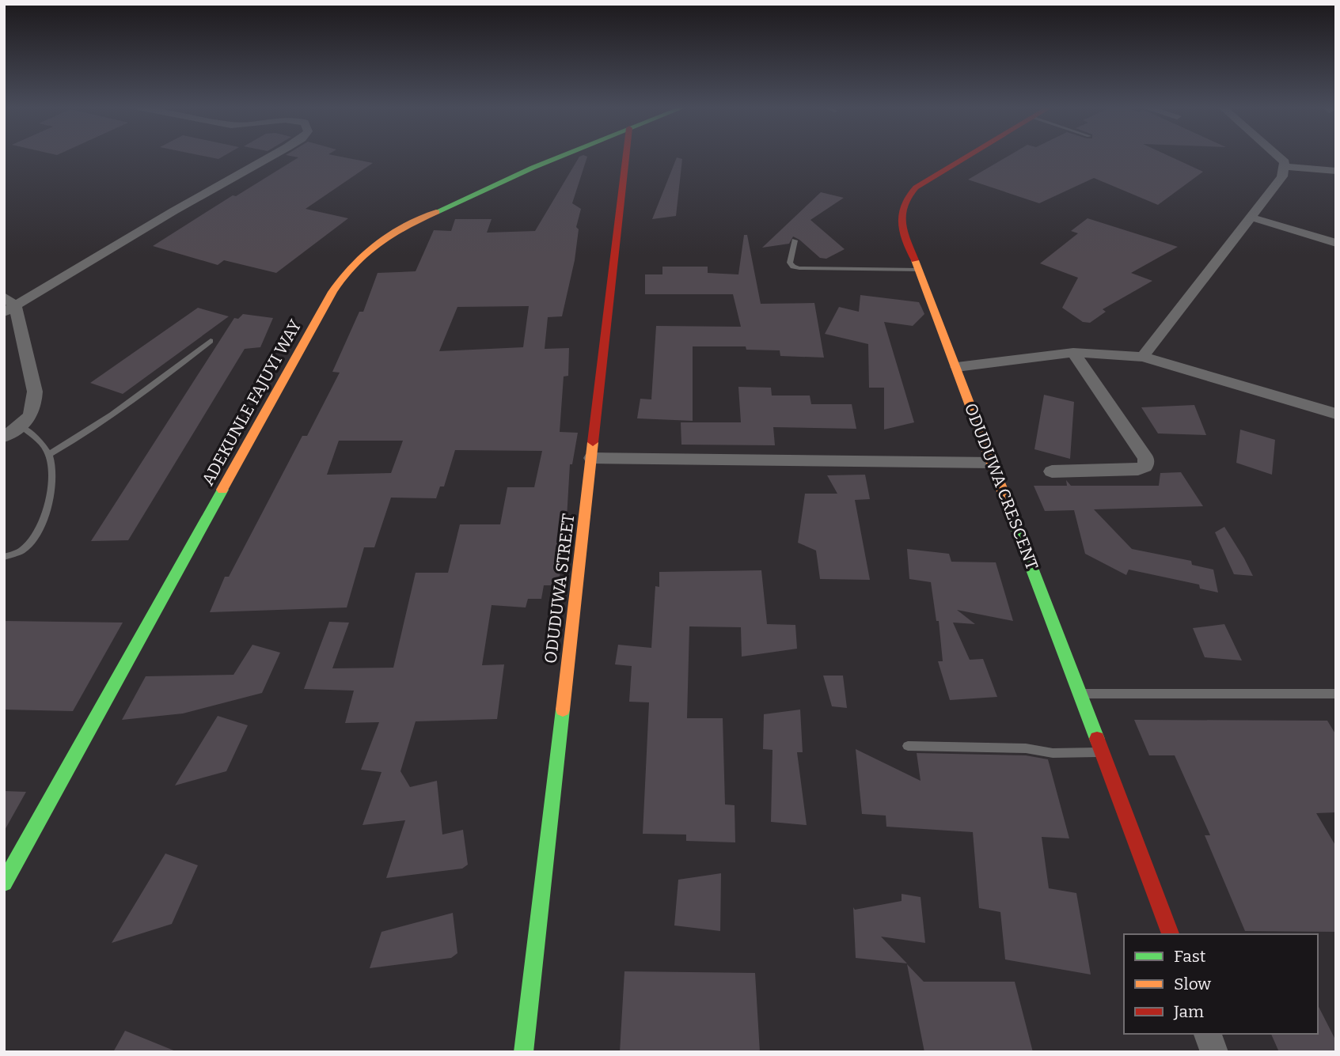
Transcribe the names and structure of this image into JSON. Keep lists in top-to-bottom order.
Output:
{
  "streets": {
    "street": ["ADEKUNLE FAJUYI WAY", "ODUDUWA CRESCENT", "ODUDUWA STREET"]
  },
  "legend": ["Fast", "Slow", "Jam"]
}
